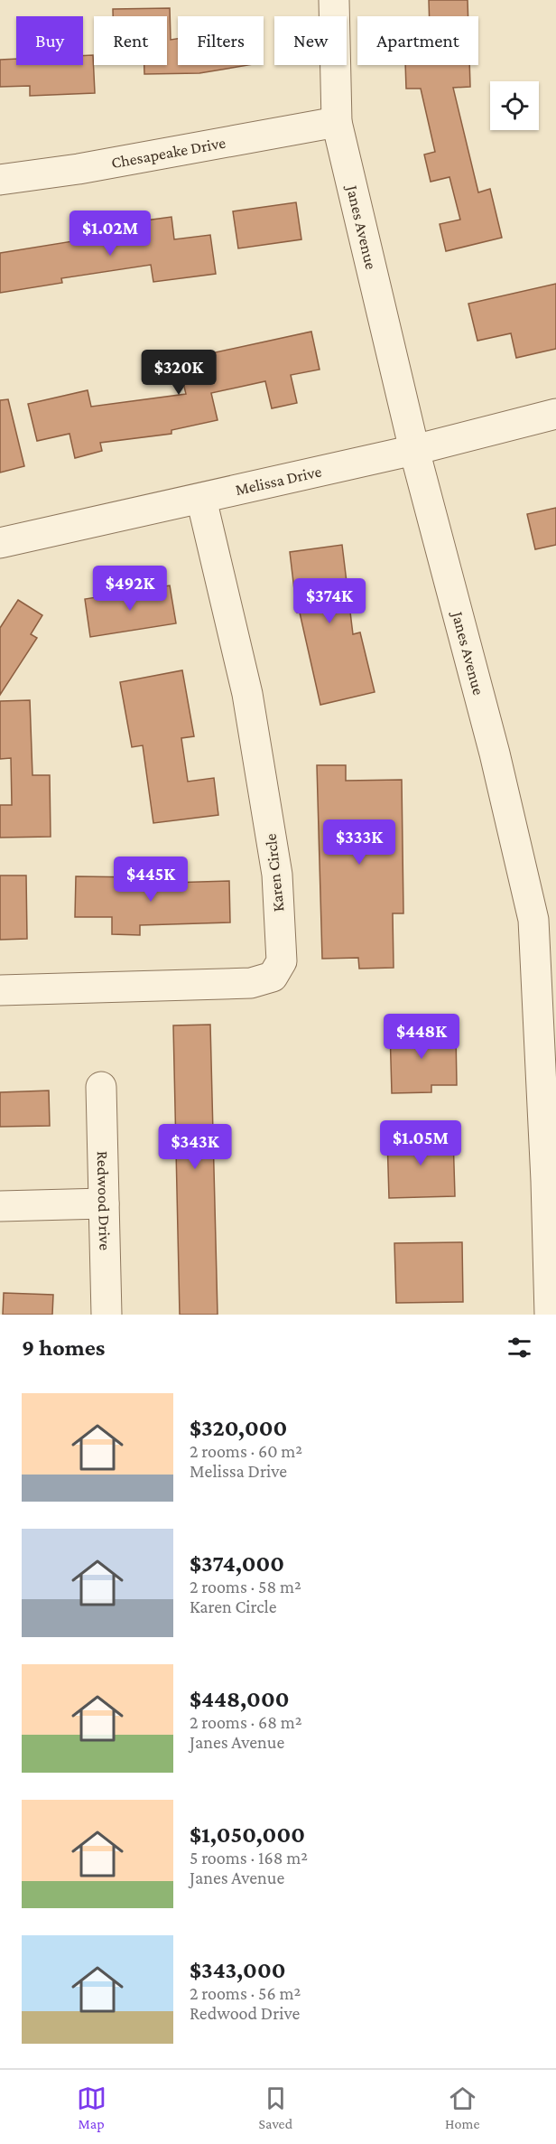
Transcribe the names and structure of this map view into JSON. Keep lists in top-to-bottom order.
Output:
{
  "streets": {
    "street": [
      "Chesapeake Drive",
      "Janes Avenue",
      "Melissa Drive",
      "Karen Circle",
      "Redwood Drive"
    ]
  },
  "crossings": [
    ["Chesapeake Drive", "Janes Avenue"],
    ["Janes Avenue", "Melissa Drive"],
    ["Melissa Drive", "Karen Circle"]
  ],
  "page": {
    "chip": [
      "Buy",
      "Rent",
      "Filters",
      "New",
      "Apartment"
    ],
    "price": [
      "$1.02M",
      "$320K",
      "$492K",
      "$374K",
      "$333K",
      "$445K",
      "$448K",
      "$1.05M",
      "$343K"
    ],
    "heading": "9 homes",
    "list": [
      {
        "name": "$320,000",
        "note": "2 rooms · 60 m² · Melissa Drive"
      },
      {
        "name": "$374,000",
        "note": "2 rooms · 58 m² · Karen Circle"
      },
      {
        "name": "$448,000",
        "note": "2 rooms · 68 m² · Janes Avenue"
      },
      {
        "name": "$1,050,000",
        "note": "5 rooms · 168 m² · Janes Avenue"
      },
      {
        "name": "$343,000",
        "note": "2 rooms · 56 m² · Redwood Drive"
      }
    ],
    "tabs": ["Map", "Saved", "Home"]
  }
}
